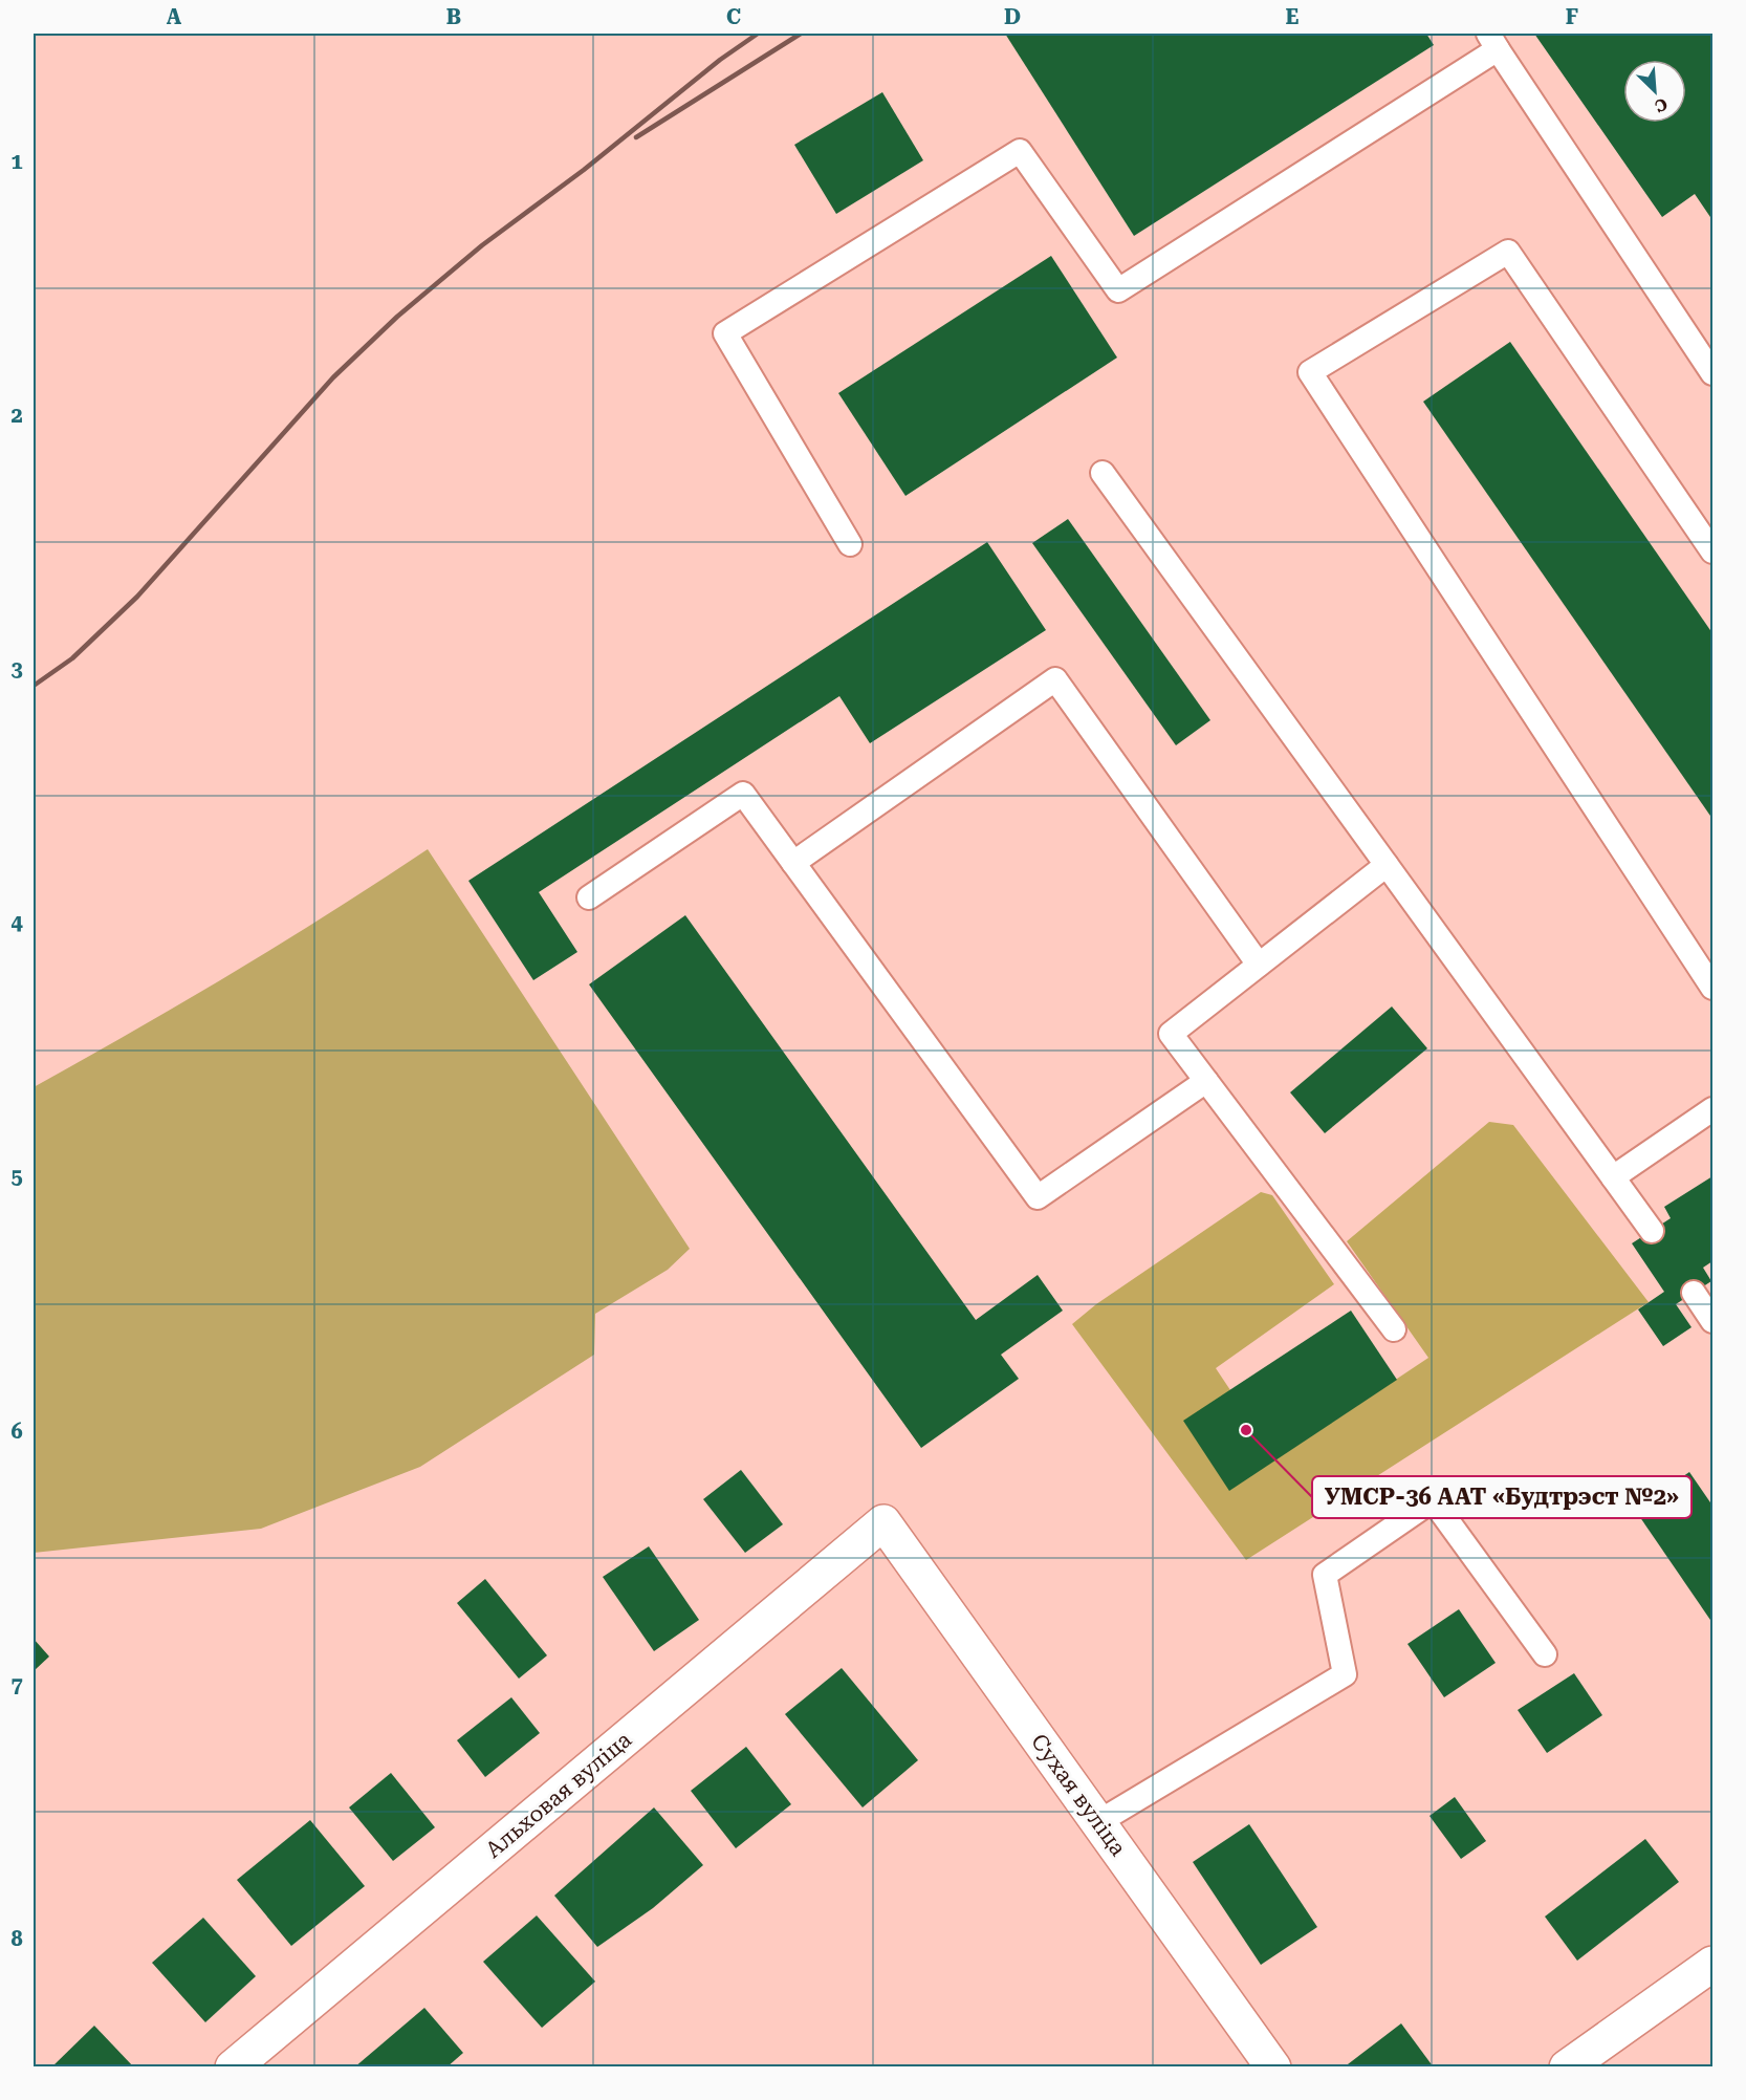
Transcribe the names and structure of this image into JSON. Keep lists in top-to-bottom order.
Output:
{
  "streets": {
    "street": ["Альховая вуліца", "Сухая вуліца"]
  },
  "crossings": [
    ["Альховая вуліца", "Сухая вуліца"]
  ],
  "places": ["УМСР-36 ААТ «Будтрэст №2»"],
  "north": "bottom right",
  "grid": {
    "columns": [
      "A",
      "B",
      "C",
      "D",
      "E",
      "F"
    ],
    "rows": [
      "1",
      "2",
      "3",
      "4",
      "5",
      "6",
      "7",
      "8"
    ]
  }
}
